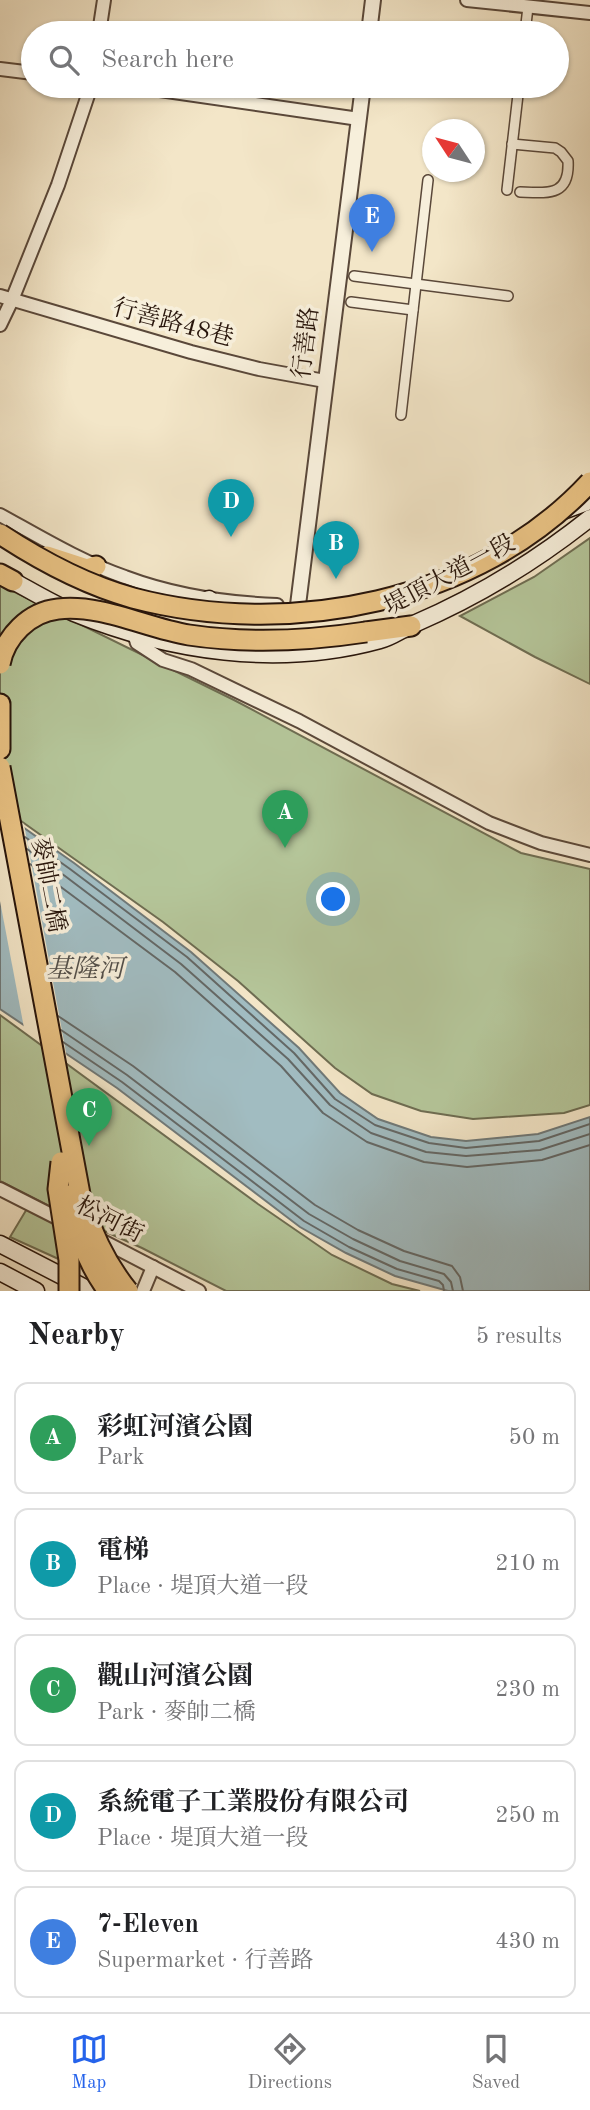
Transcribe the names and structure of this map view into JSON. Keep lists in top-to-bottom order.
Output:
{
  "streets": {
    "highway": ["堤頂大道一段", "麥帥二橋"],
    "street": ["行善路48巷", "行善路", "松河街"]
  },
  "crossings": [
    ["行善路48巷", "行善路"],
    ["行善路", "堤頂大道一段"]
  ],
  "water": ["基隆河"],
  "north": "top left",
  "page": {
    "search": "Search here",
    "pins": [
      "E",
      "D",
      "B",
      "A",
      "C"
    ],
    "heading": ["Nearby", "5 results"],
    "list": [
      {
        "mark": "A",
        "name": "彩虹河濱公園",
        "note": "Park",
        "value": "50 m"
      },
      {
        "mark": "B",
        "name": "電梯",
        "note": "Place · 堤頂大道一段",
        "value": "210 m"
      },
      {
        "mark": "C",
        "name": "觀山河濱公園",
        "note": "Park · 麥帥二橋",
        "value": "230 m"
      },
      {
        "mark": "D",
        "name": "系統電子工業股份有限公司",
        "note": "Place · 堤頂大道一段",
        "value": "250 m"
      },
      {
        "mark": "E",
        "name": "7-Eleven",
        "note": "Supermarket · 行善路",
        "value": "430 m"
      }
    ],
    "nav": ["Map", "Directions", "Saved"]
  }
}
